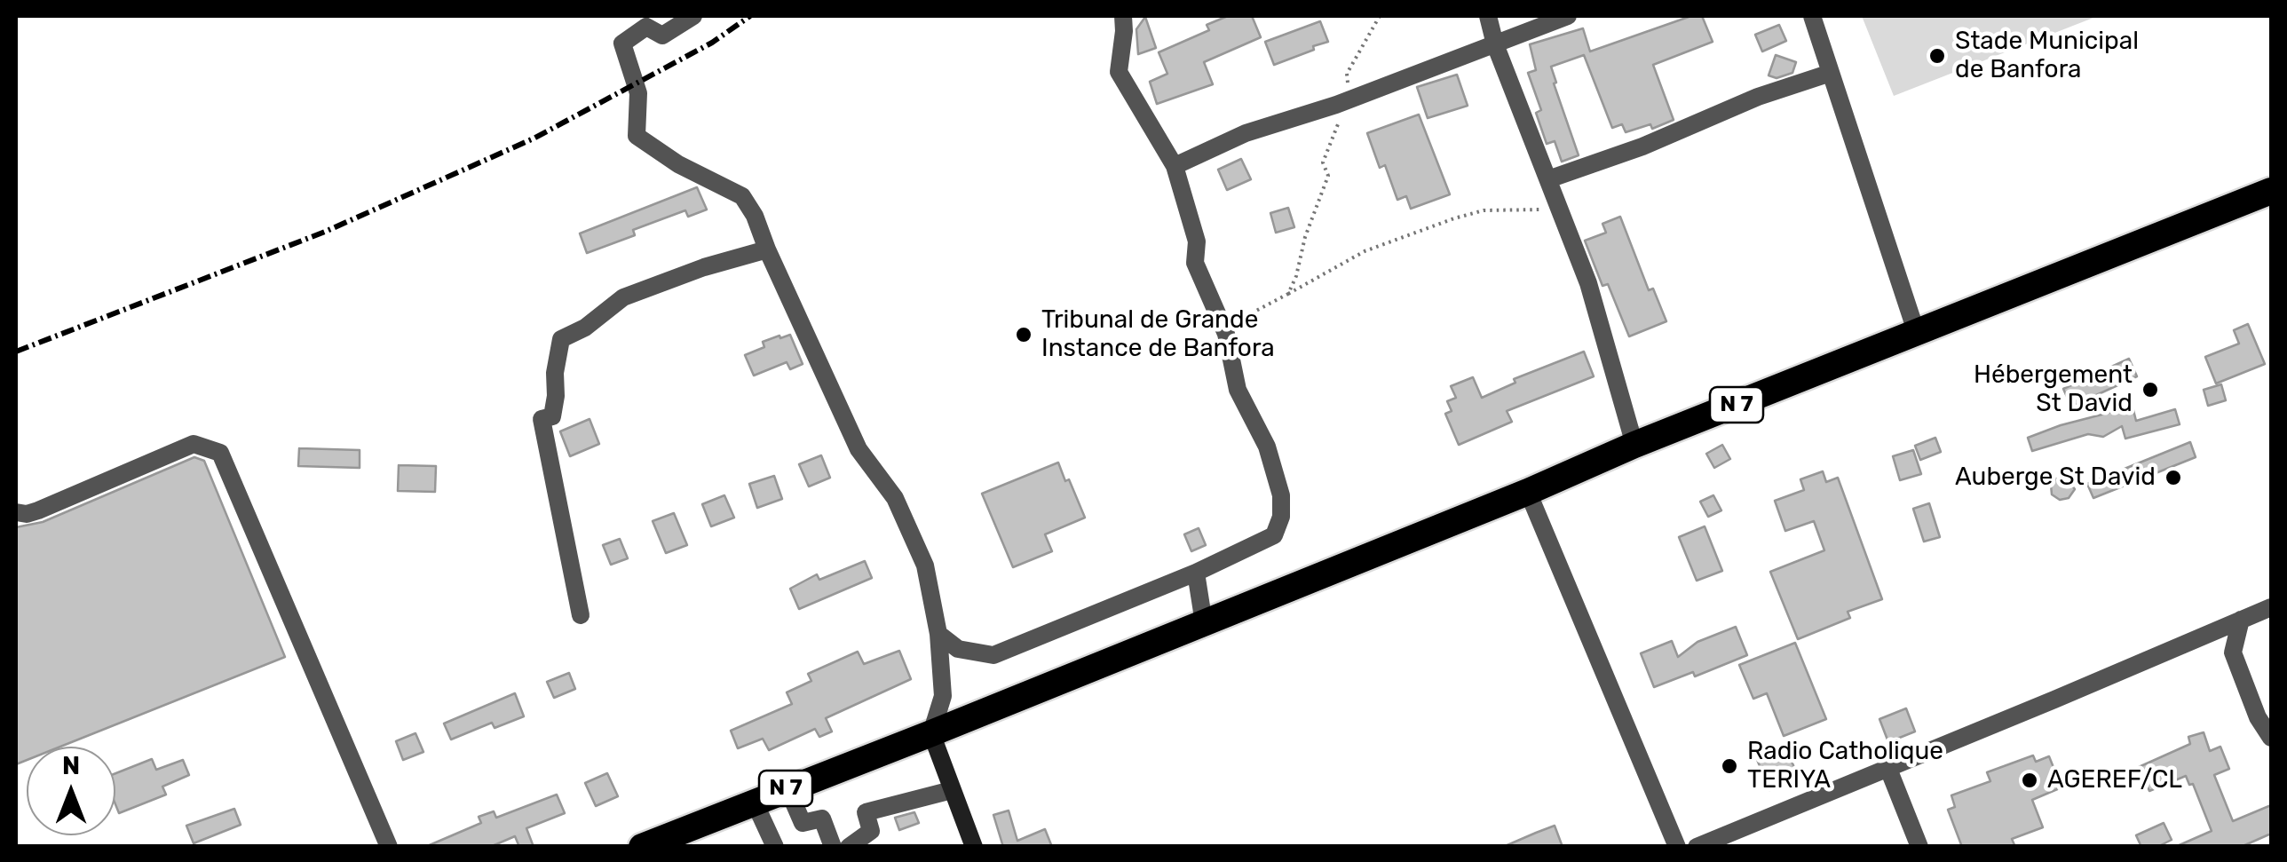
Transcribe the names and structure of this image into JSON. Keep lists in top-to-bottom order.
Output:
{
  "streets": {
    "highway": ["N 7"]
  },
  "places": [
    "Stade Municipal de Banfora",
    "Tribunal de Grande Instance de Banfora",
    "Hébergement St David",
    "Auberge St David",
    "Radio Catholique TERIYA",
    "AGEREF/CL"
  ],
  "north": "top"
}
